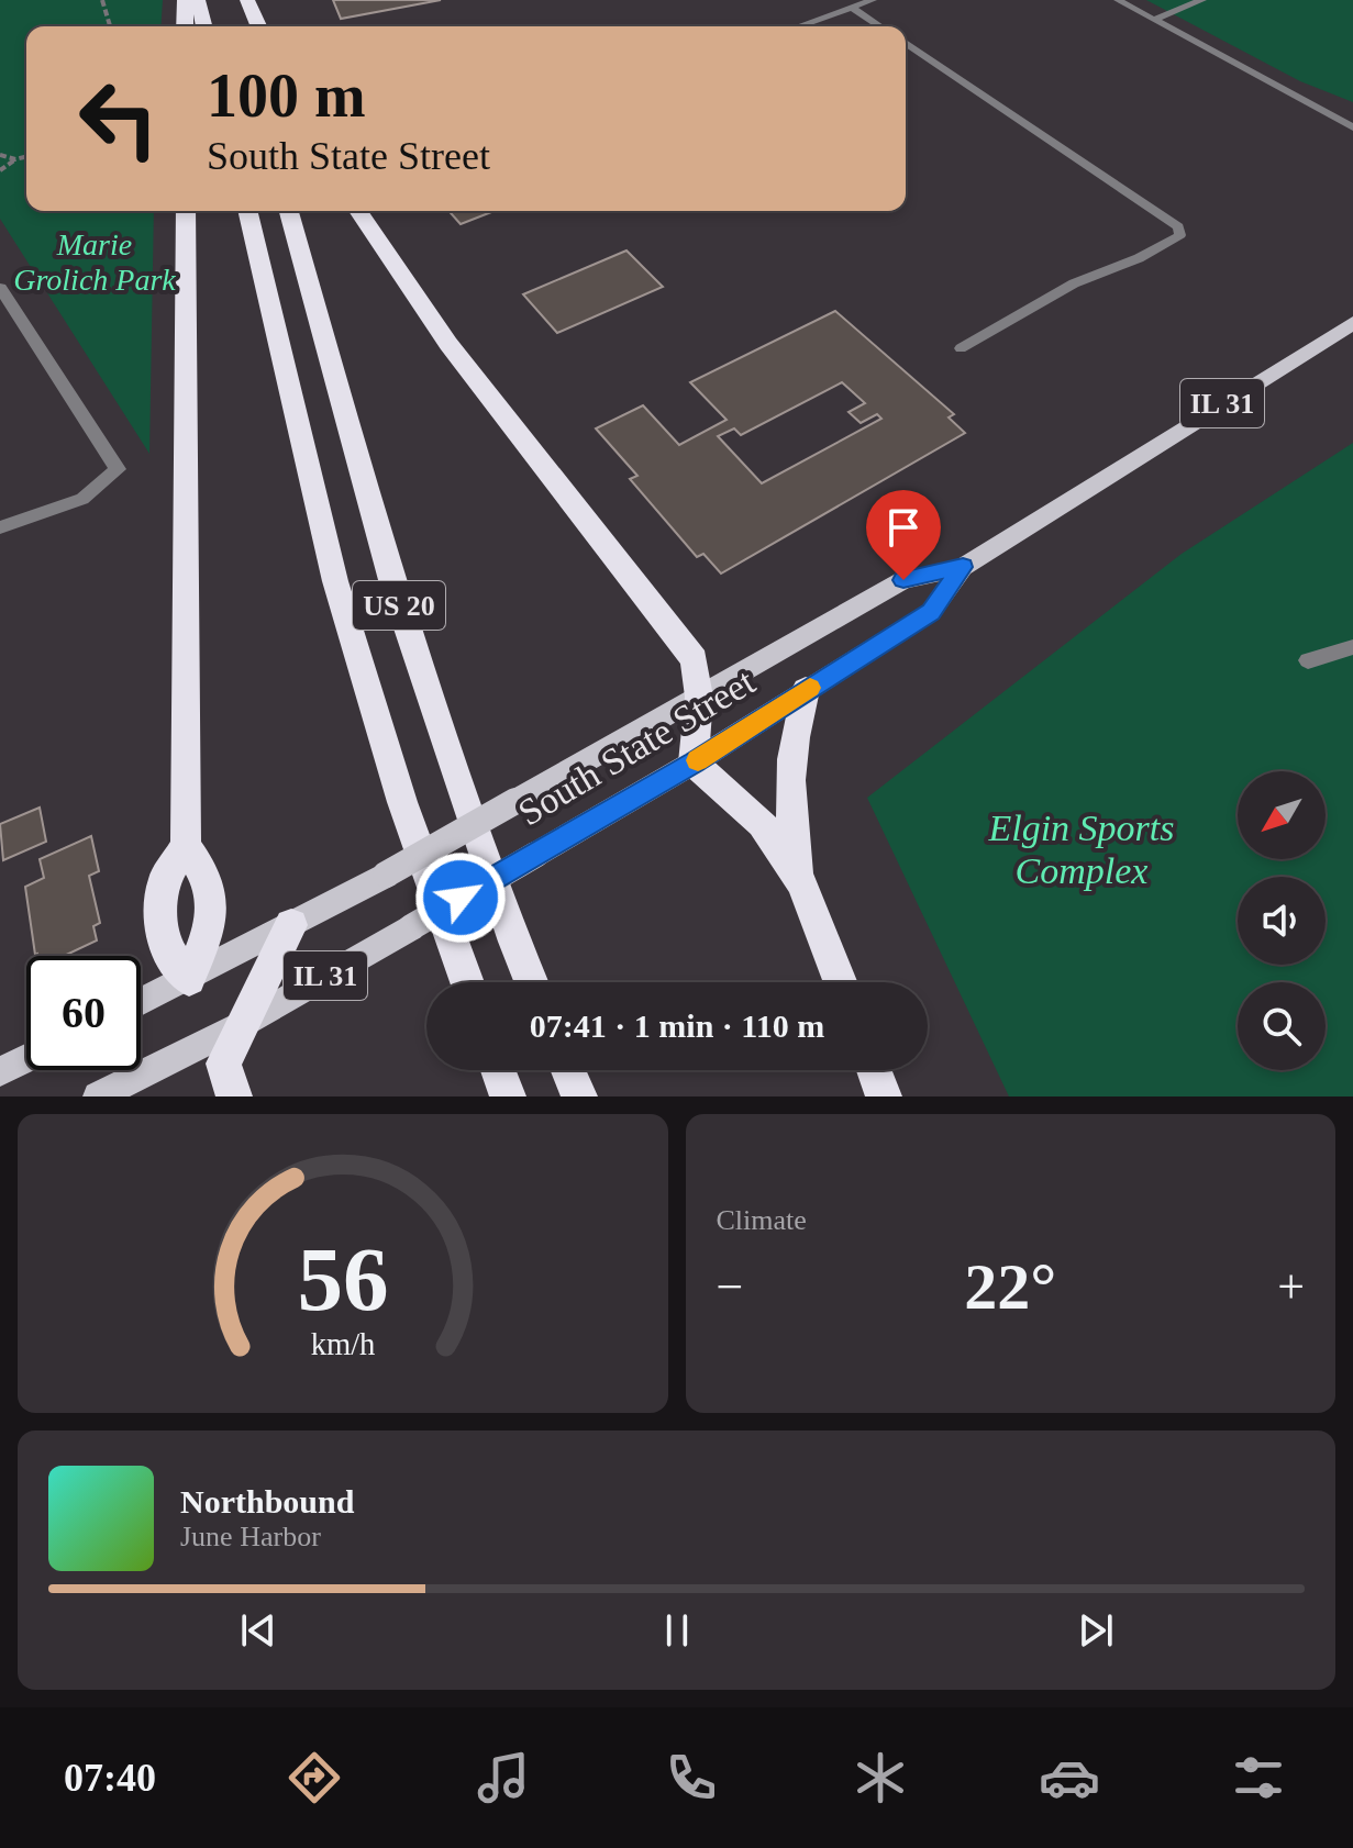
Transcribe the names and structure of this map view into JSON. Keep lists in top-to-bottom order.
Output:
{
  "streets": {
    "highway": ["US 20"],
    "main road": ["IL 31", "South State Street"]
  },
  "parks": ["Marie Grolich Park", "Elgin Sports Complex"],
  "north": "bottom left",
  "page": {
    "turn": ["100 m", "South State Street"],
    "limit": "60",
    "trip": "07:41 · 1 min · 110 m",
    "tile": "Climate",
    "heat": ["−", "22°", "+"],
    "song": ["Northbound", "June Harbor"],
    "tabs": "07:40",
    "gauge": ["56", "km/h"]
  }
}
